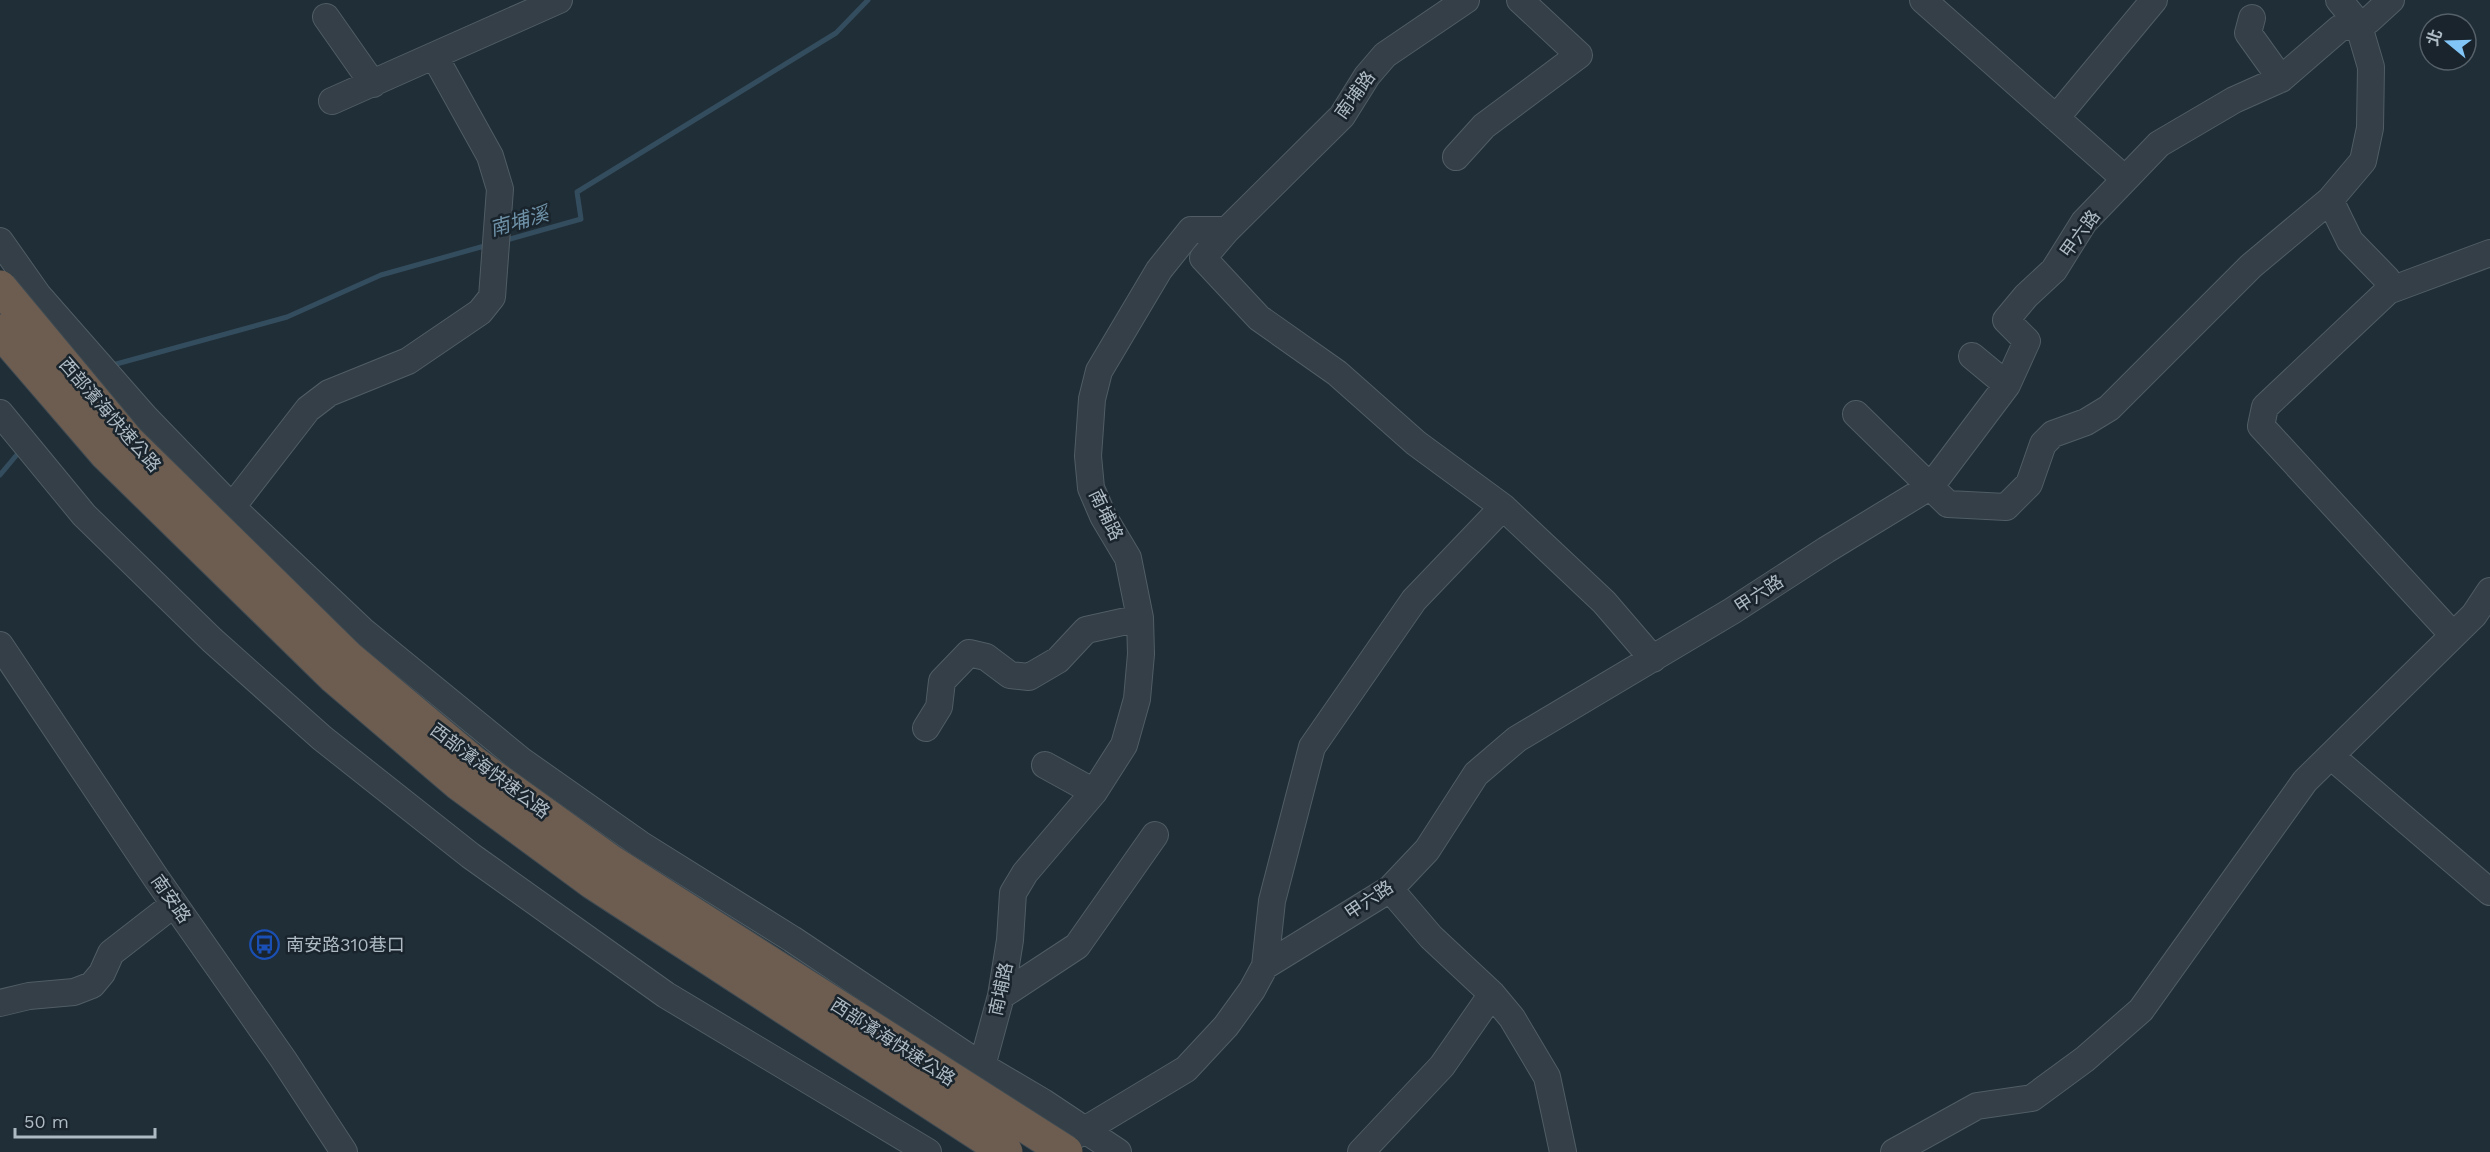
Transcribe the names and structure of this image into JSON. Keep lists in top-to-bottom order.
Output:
{
  "streets": {
    "highway": ["西部濱海快速公路"],
    "street": ["南埔路", "甲六路", "南安路"]
  },
  "crossings": [
    ["甲六路", "西部濱海快速公路"]
  ],
  "water": ["南埔溪"],
  "places": {
    "bus stop": ["南安路310巷口"]
  },
  "scale_bar": "50 m",
  "north": "left"
}
